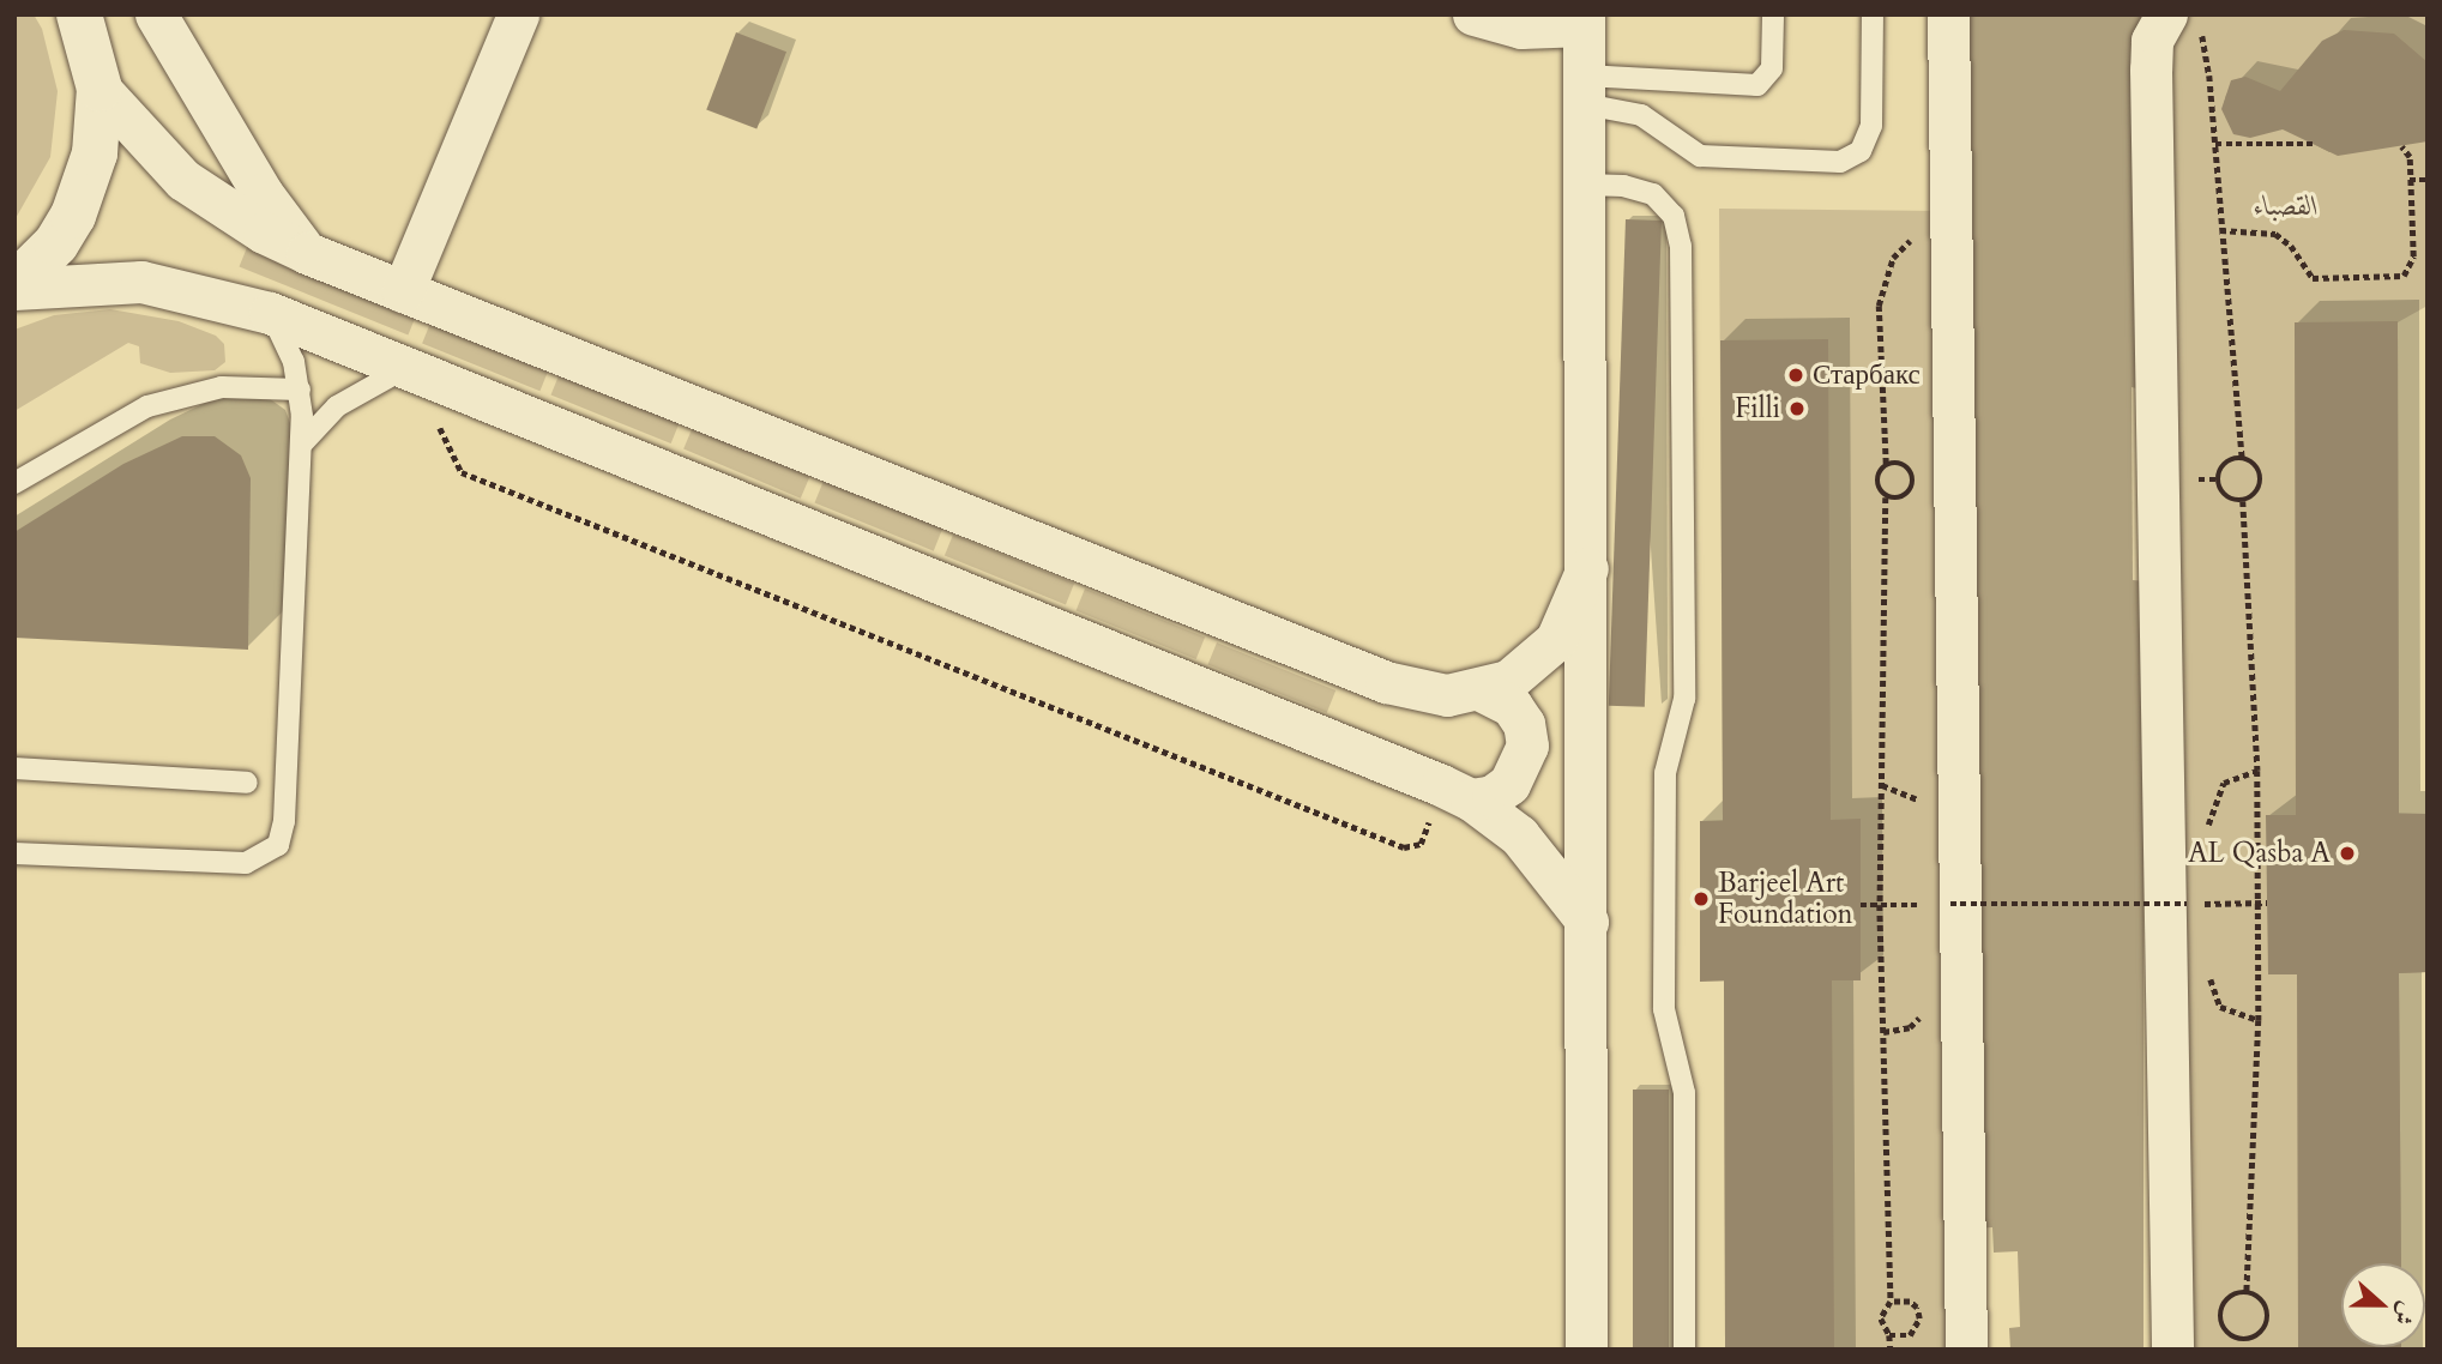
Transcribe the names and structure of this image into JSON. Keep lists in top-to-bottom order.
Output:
{
  "parks": ["القصباء"],
  "places": [
    "Старбакс",
    "Filli",
    "AL Qasba A",
    "Barjeel Art Foundation"
  ],
  "north": "right"
}
